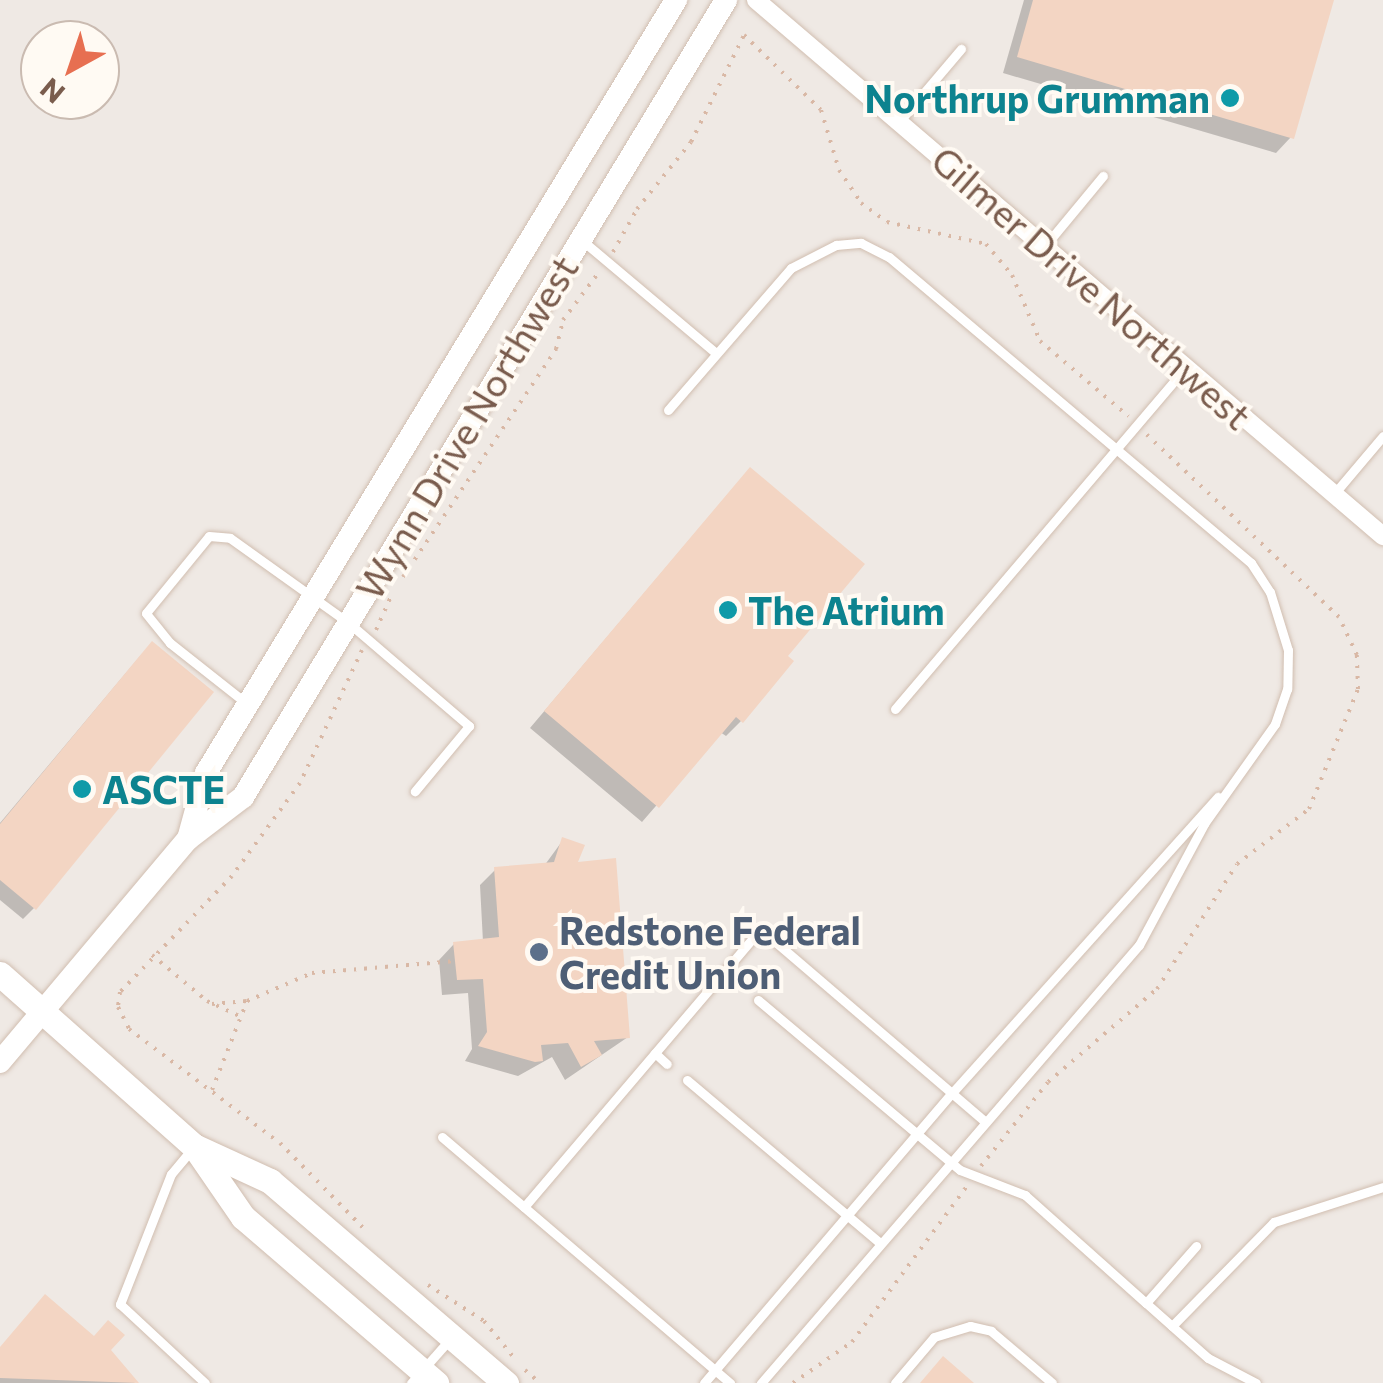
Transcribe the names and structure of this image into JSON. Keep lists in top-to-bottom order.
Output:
{
  "streets": {
    "street": ["Gilmer Drive Northwest", "Wynn Drive Northwest"]
  },
  "places": [
    "Northrup Grumman",
    "The Atrium",
    "ASCTE",
    "Redstone Federal Credit Union"
  ],
  "north": "bottom left"
}
